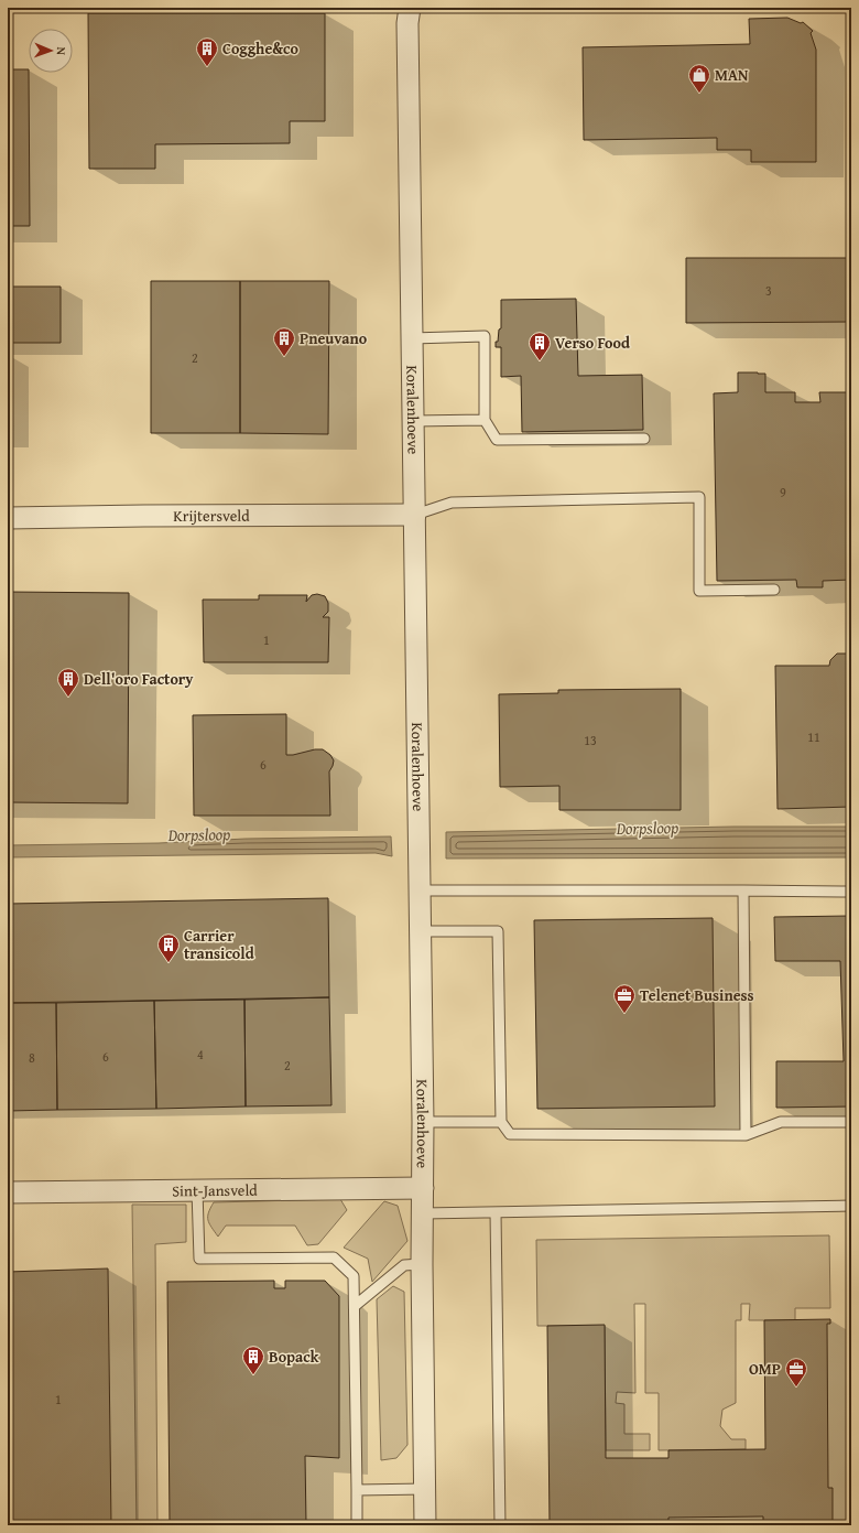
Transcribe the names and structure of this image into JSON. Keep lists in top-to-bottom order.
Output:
{
  "streets": {
    "street": ["Koralenhoeve", "Krijtersveld", "Sint-Jansveld"]
  },
  "crossings": [
    ["Koralenhoeve", "Krijtersveld"],
    ["Koralenhoeve", "Sint-Jansveld"]
  ],
  "water": ["Dorpsloop"],
  "places": {
    "building": [
      "Cogghe&co",
      "Pneuvano",
      "Verso Food",
      "Dell'oro Factory",
      "Carrier transicold",
      "Bopack"
    ],
    "shop": ["MAN"],
    "office": ["Telenet Business", "OMP"]
  },
  "house_numbers": [
    "3",
    "2",
    "9",
    "1",
    "11",
    "13",
    "6",
    "4",
    "6",
    "8",
    "2",
    "1"
  ],
  "north": "right"
}
